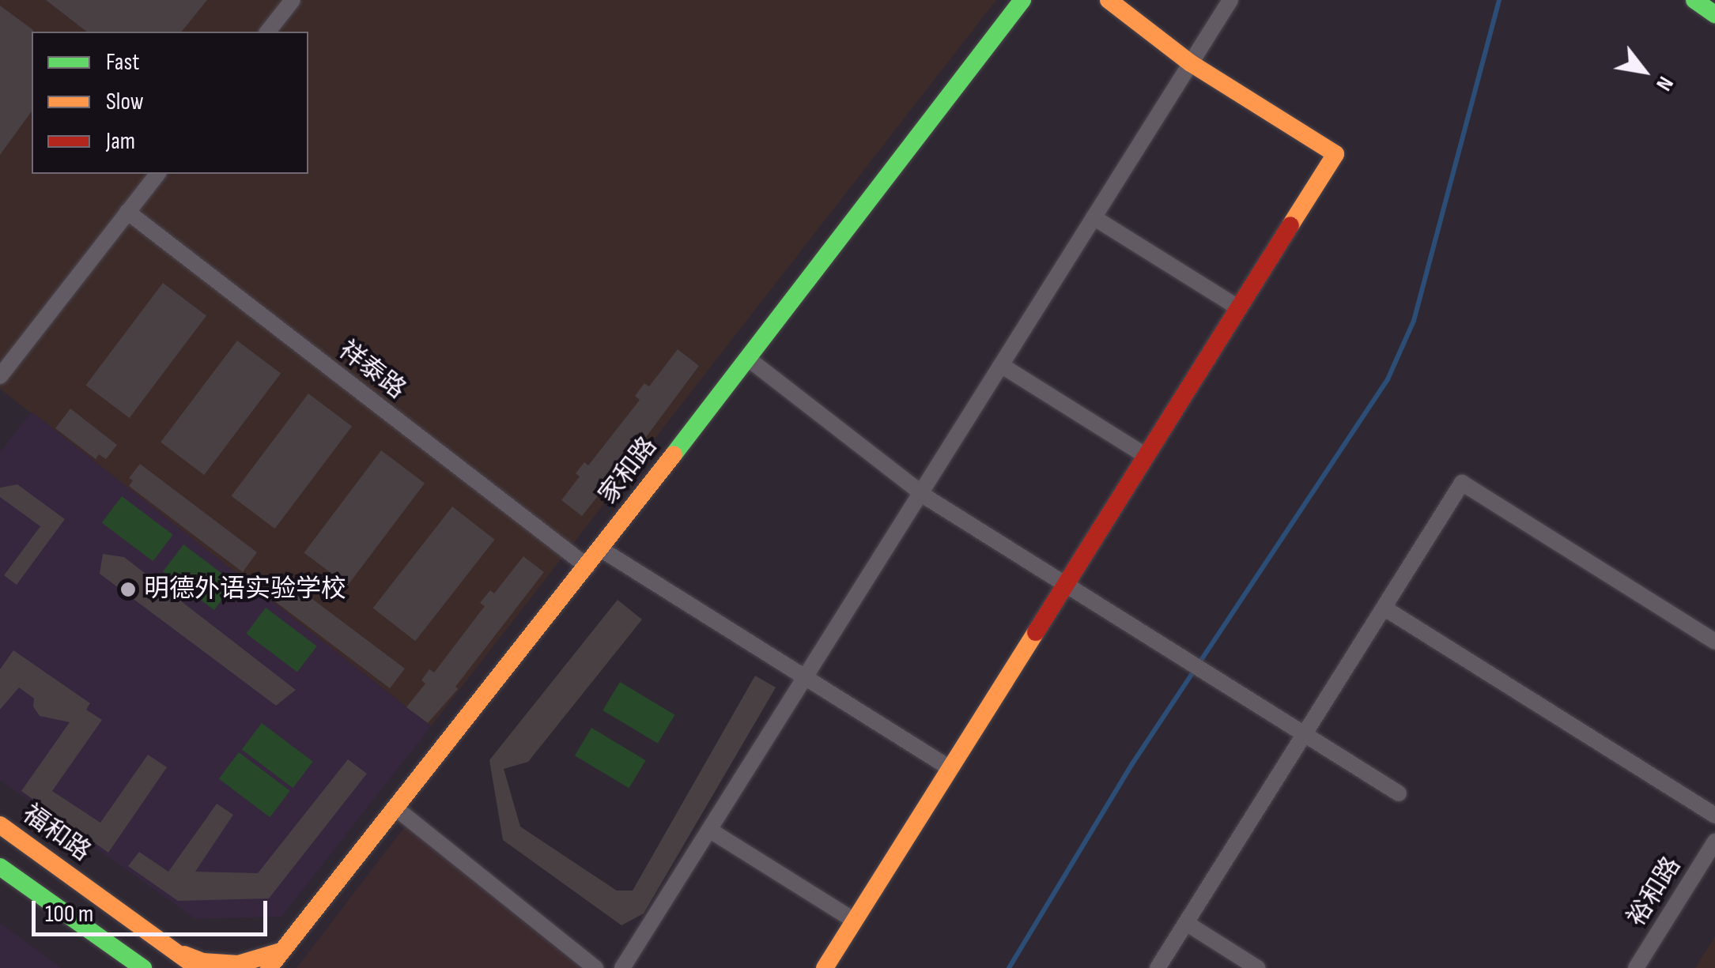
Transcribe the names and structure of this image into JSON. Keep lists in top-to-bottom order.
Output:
{
  "streets": {
    "main road": ["家和路", "福和路"],
    "street": ["祥泰路", "裕和路"]
  },
  "crossings": [
    ["祥泰路", "家和路"]
  ],
  "places": ["明德外语实验学校"],
  "legend": ["Fast", "Slow", "Jam"],
  "scale_bar": "100 m",
  "north": "bottom right"
}
